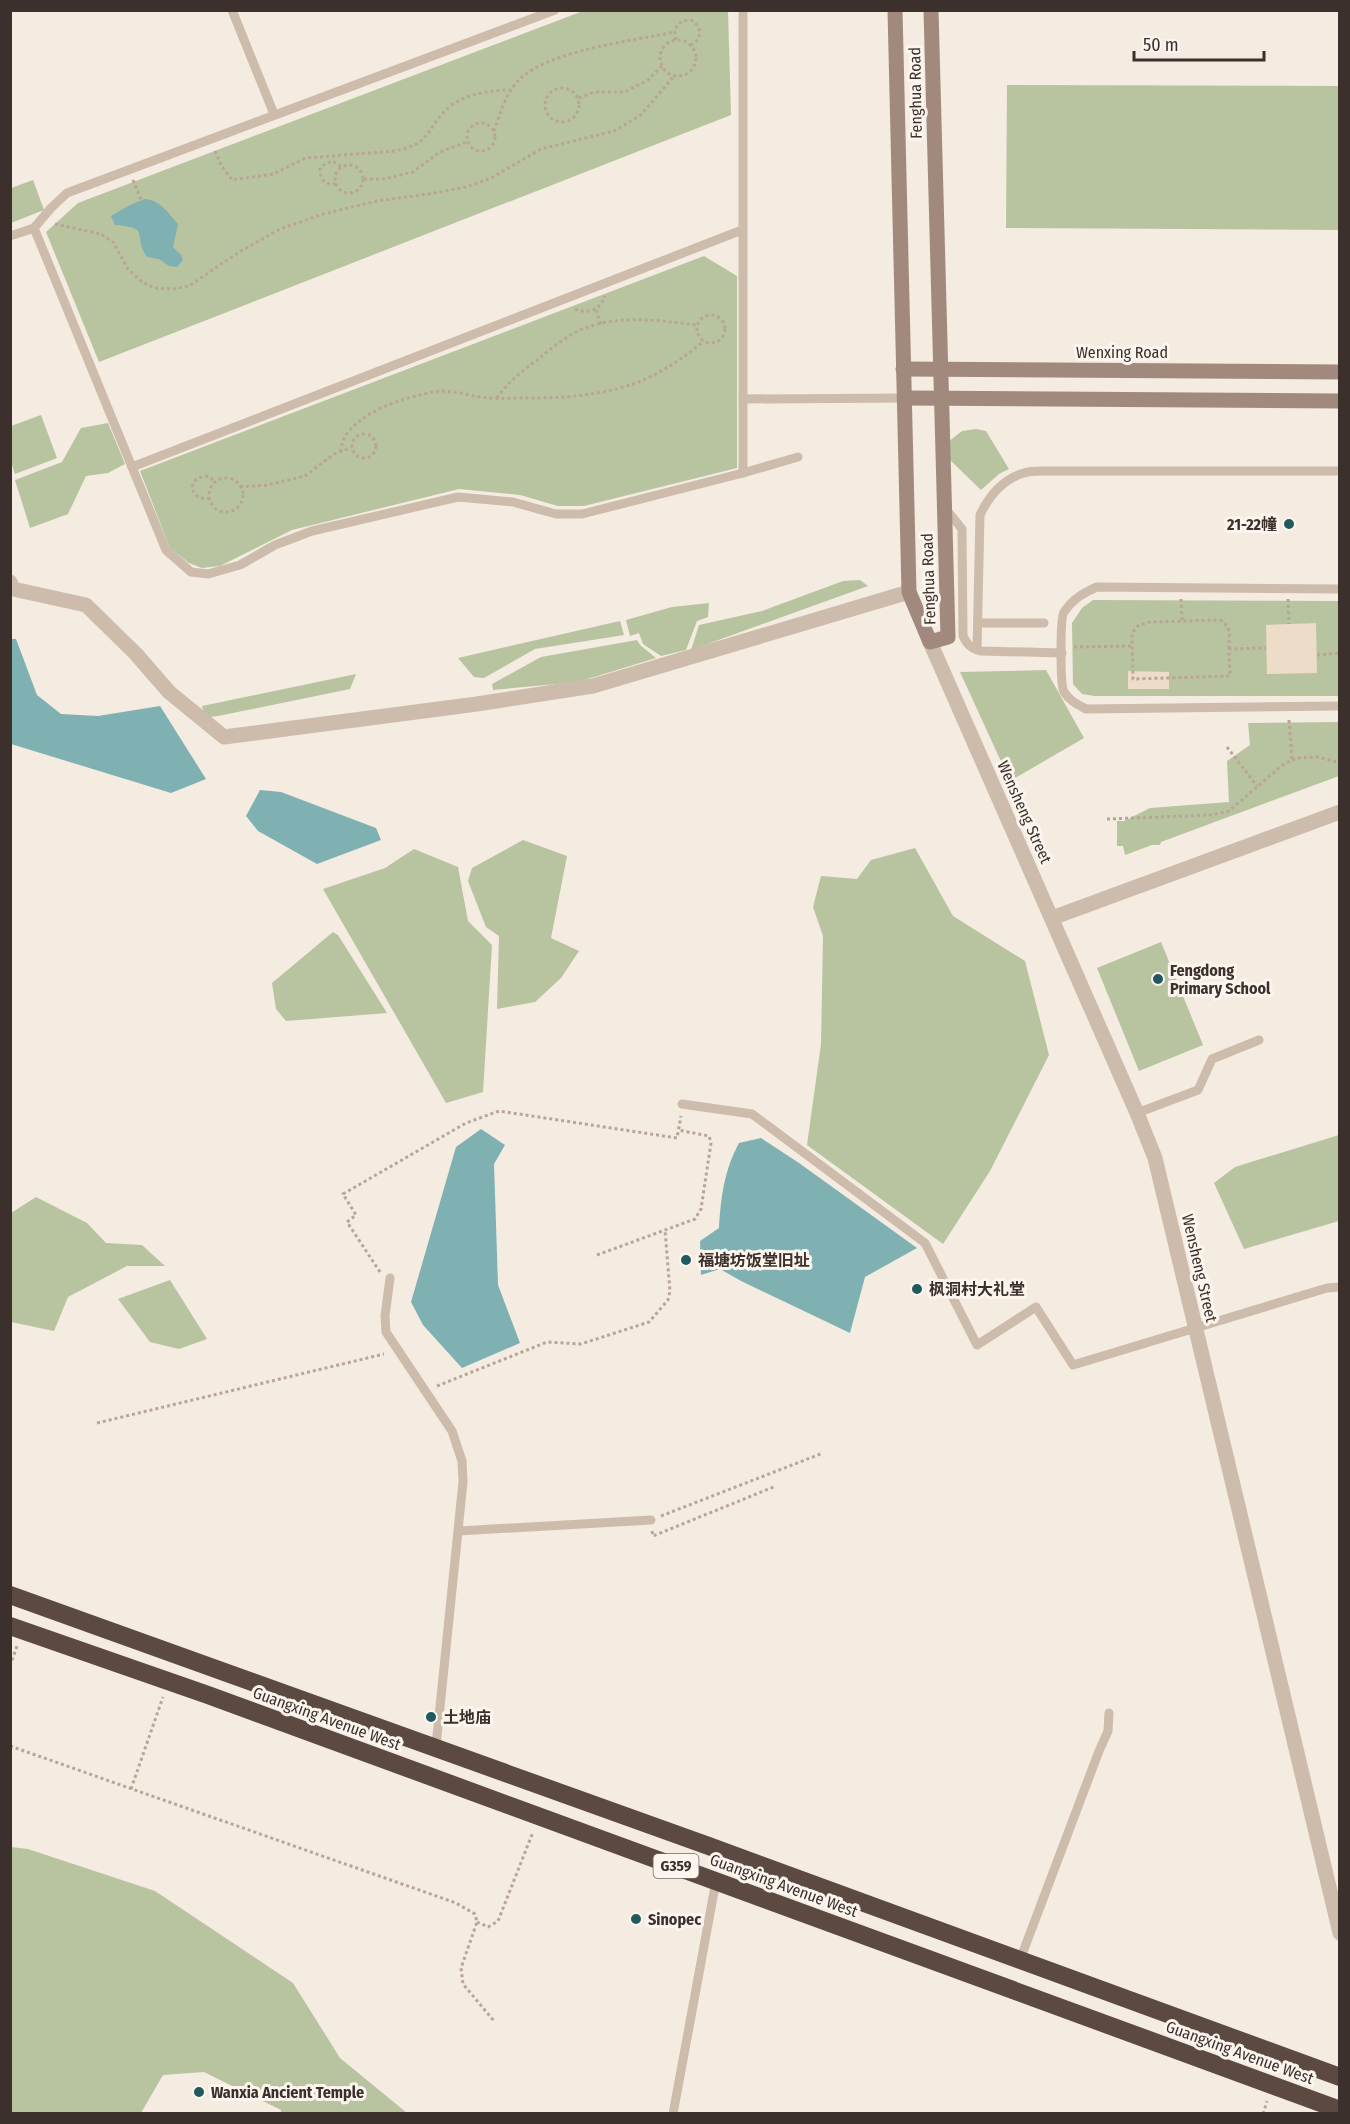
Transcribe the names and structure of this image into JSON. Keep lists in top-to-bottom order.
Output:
{
  "streets": {
    "highway": ["Guangxing Avenue West", "G359"],
    "street": ["Fenghua Road", "Wenxing Road", "Wensheng Street"]
  },
  "crossings": [
    ["Fenghua Road", "Wenxing Road"],
    ["Fenghua Road", "Wensheng Street"]
  ],
  "places": [
    "21-22幢",
    "Fengdong Primary School",
    "福塘坊饭堂旧址",
    "枫洞村大礼堂",
    "土地庙",
    "Sinopec",
    "Wanxia Ancient Temple"
  ],
  "scale_bar": "50 m"
}
